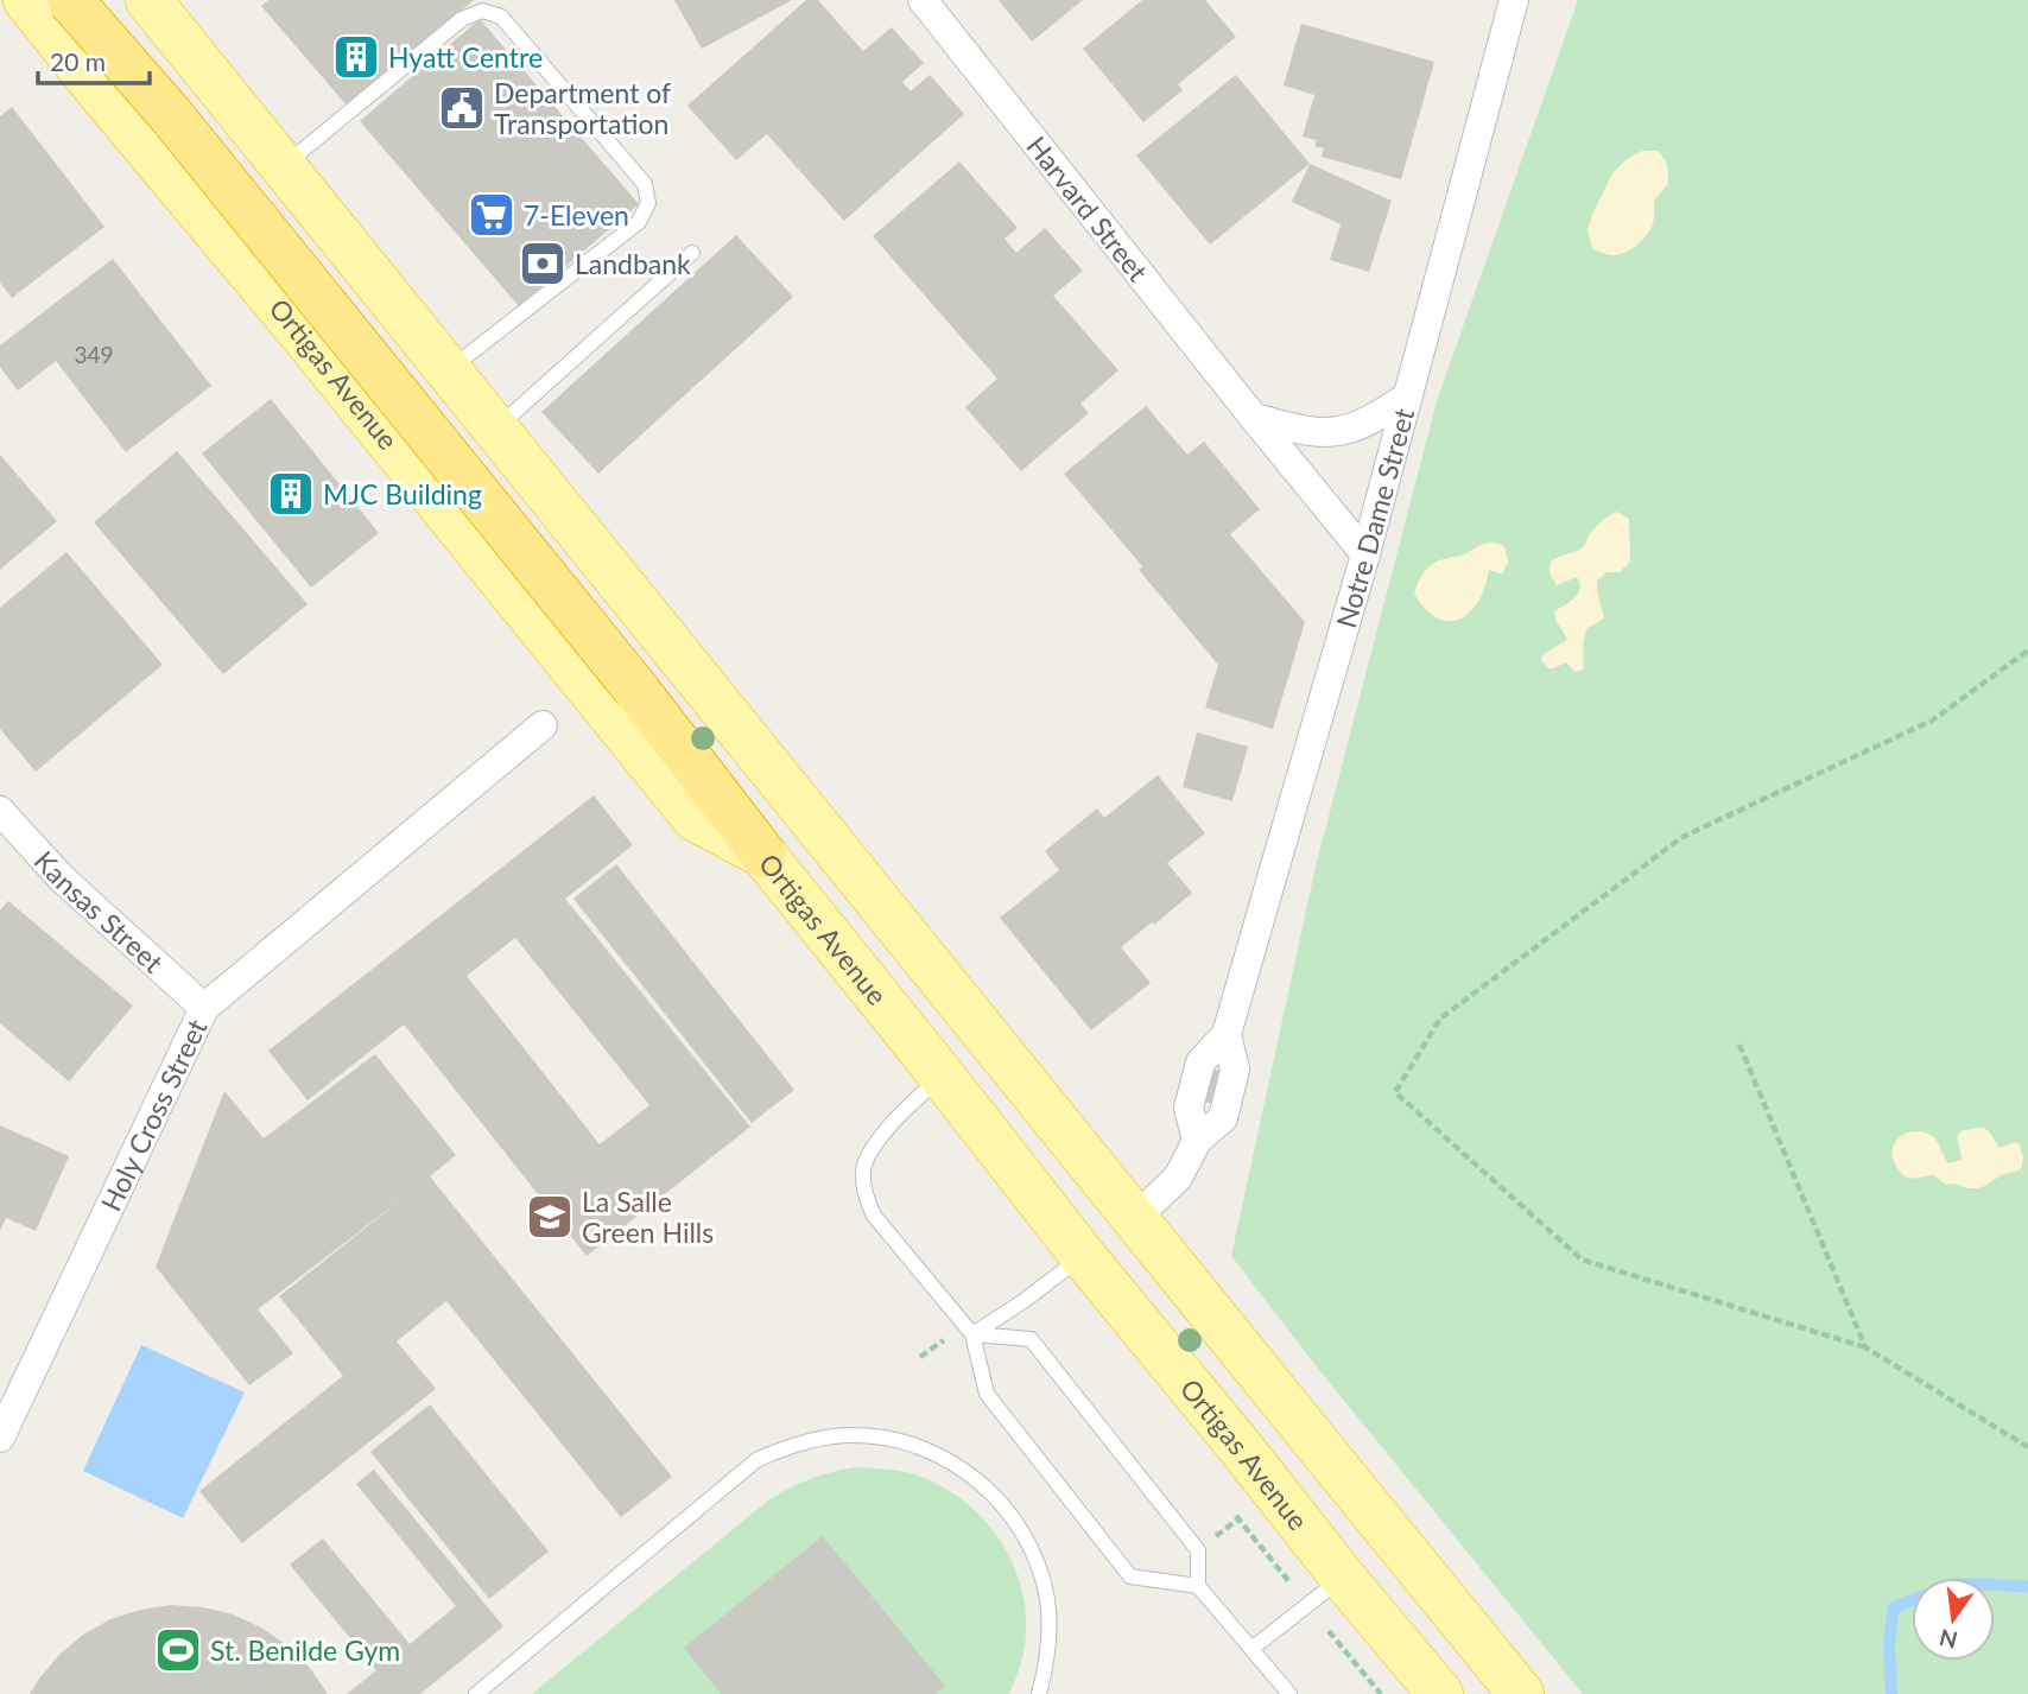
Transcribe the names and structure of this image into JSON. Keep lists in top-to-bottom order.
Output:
{
  "streets": {
    "main road": ["Ortigas Avenue"],
    "street": [
      "Harvard Street",
      "Notre Dame Street",
      "Kansas Street",
      "Holy Cross Street"
    ]
  },
  "crossings": [
    ["Harvard Street", "Notre Dame Street"],
    ["Kansas Street", "Holy Cross Street"]
  ],
  "places": {
    "building": ["Hyatt Centre", "MJC Building"],
    "public building": ["Department of Transportation"],
    "supermarket": ["7-Eleven"],
    "bank": ["Landbank"],
    "school or university": ["La Salle Green Hills"],
    "sports": ["St. Benilde Gym"]
  },
  "house_numbers": ["349"],
  "scale_bar": "20 m",
  "north": "bottom"
}
